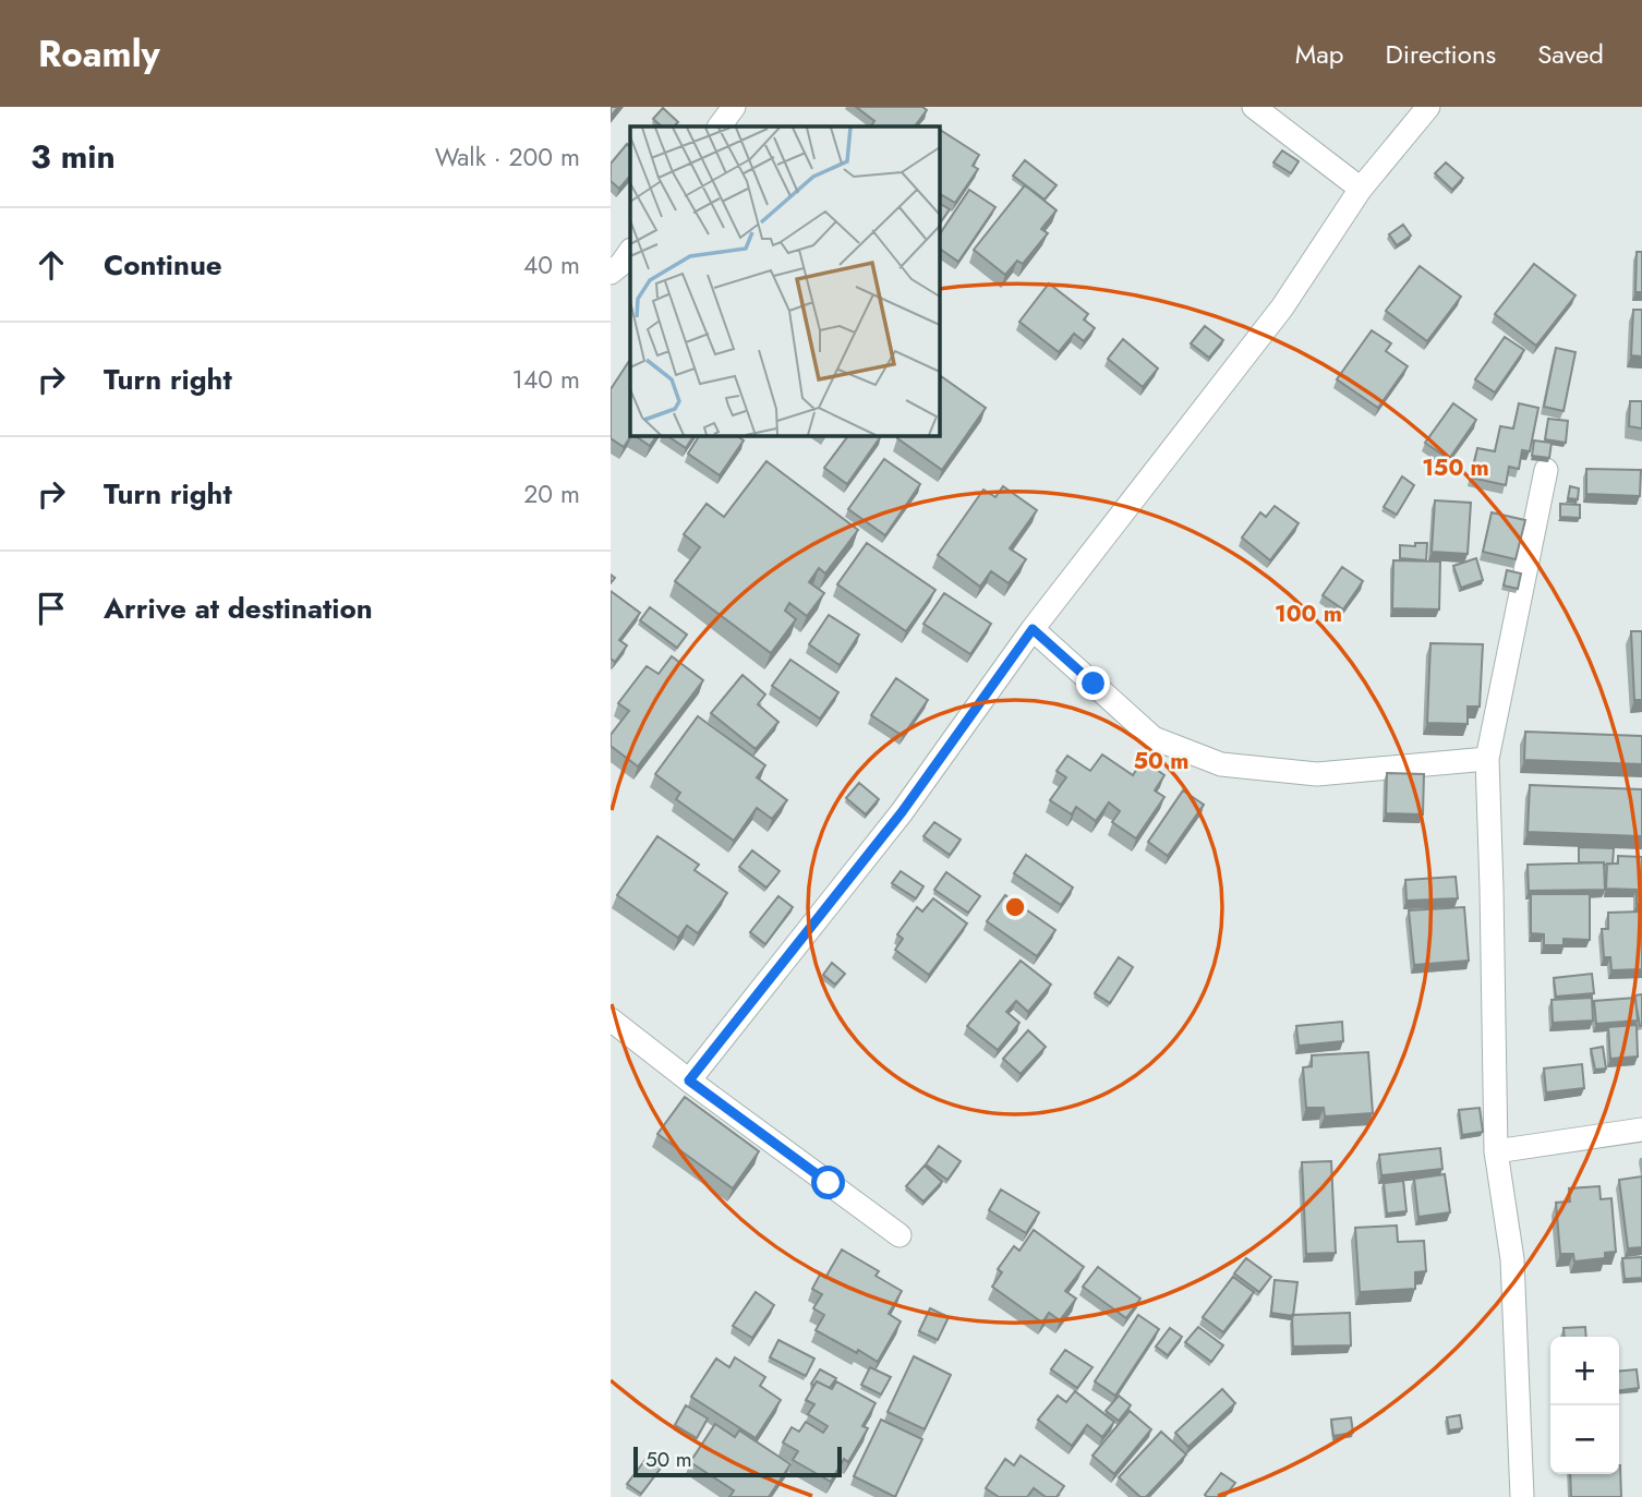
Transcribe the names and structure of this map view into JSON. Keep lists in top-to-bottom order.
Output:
{
  "scale_bar": "50 m",
  "page": {
    "header": "Roamly",
    "nav": ["Map", "Directions", "Saved"],
    "heading": ["3 min", "Walk · 200 m"],
    "list": [
      ["Continue", "40 m"],
      ["Turn right", "140 m"],
      ["Turn right", "20 m"],
      "Arrive at destination"
    ],
    "map_buttons": ["+", "−"],
    "scale": "50 m"
  },
  "rings": ["150 m", "100 m", "50 m"]
}
